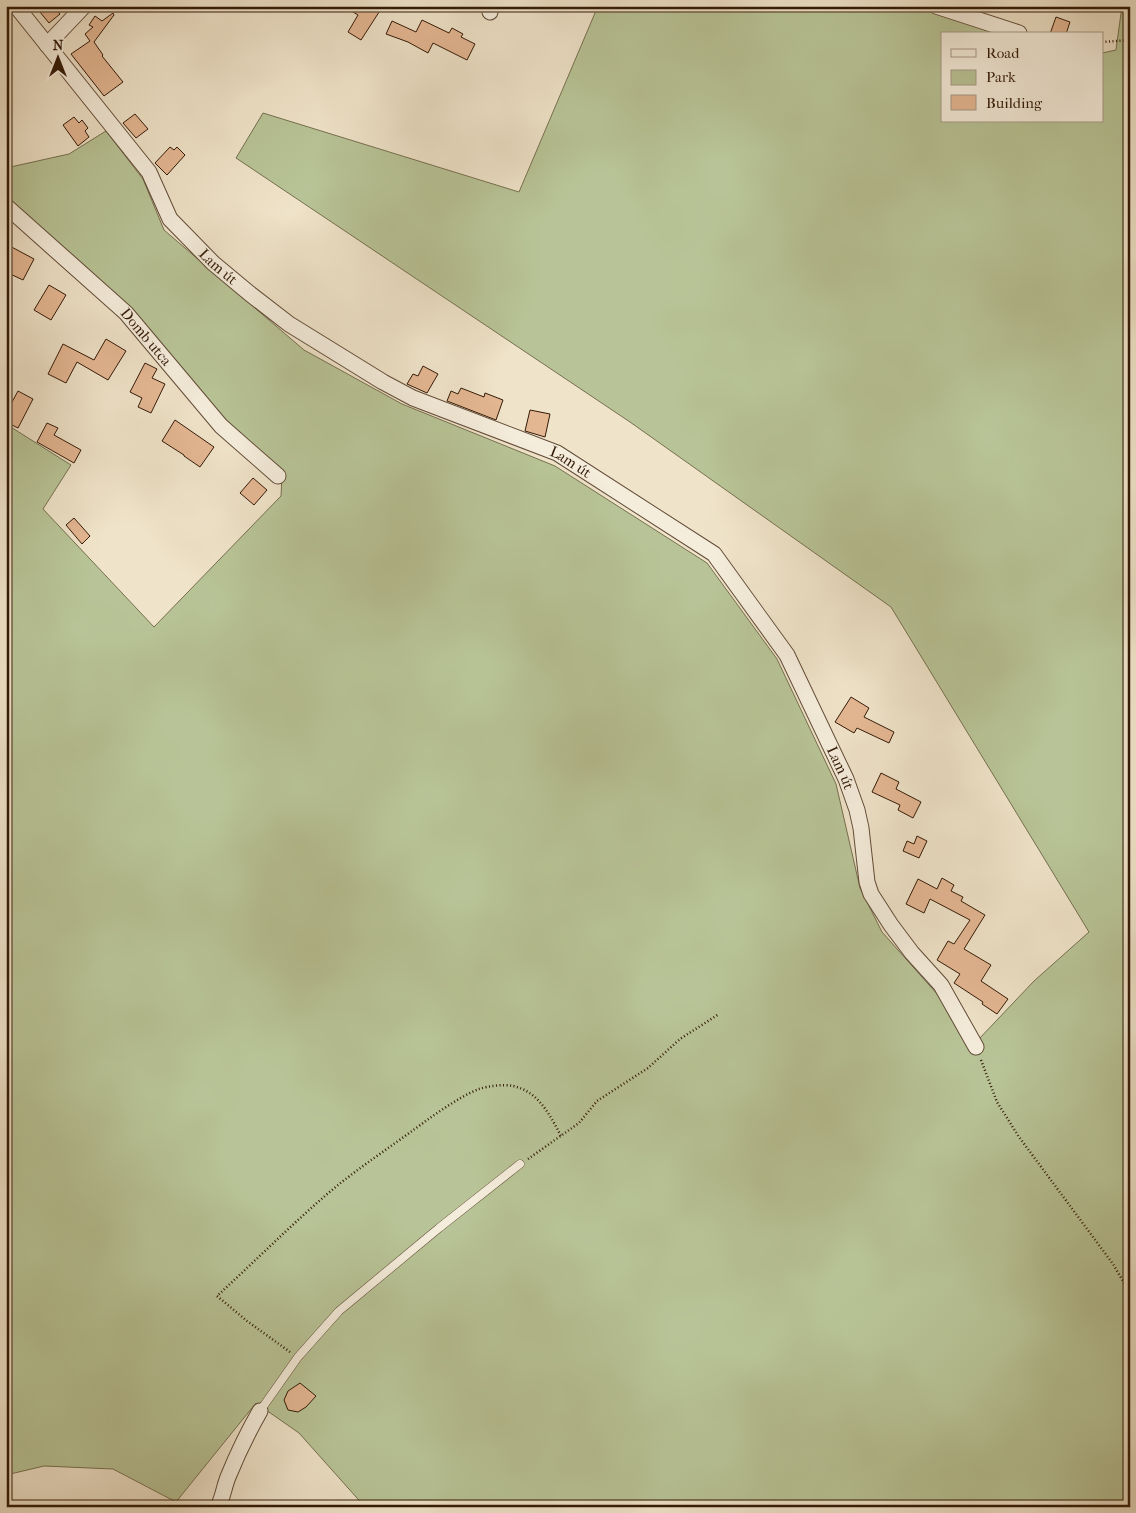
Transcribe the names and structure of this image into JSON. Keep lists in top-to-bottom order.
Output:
{
  "streets": {
    "street": ["Lam út", "Domb utca"]
  },
  "legend": ["Road", "Park", "Building"],
  "north": "top"
}
